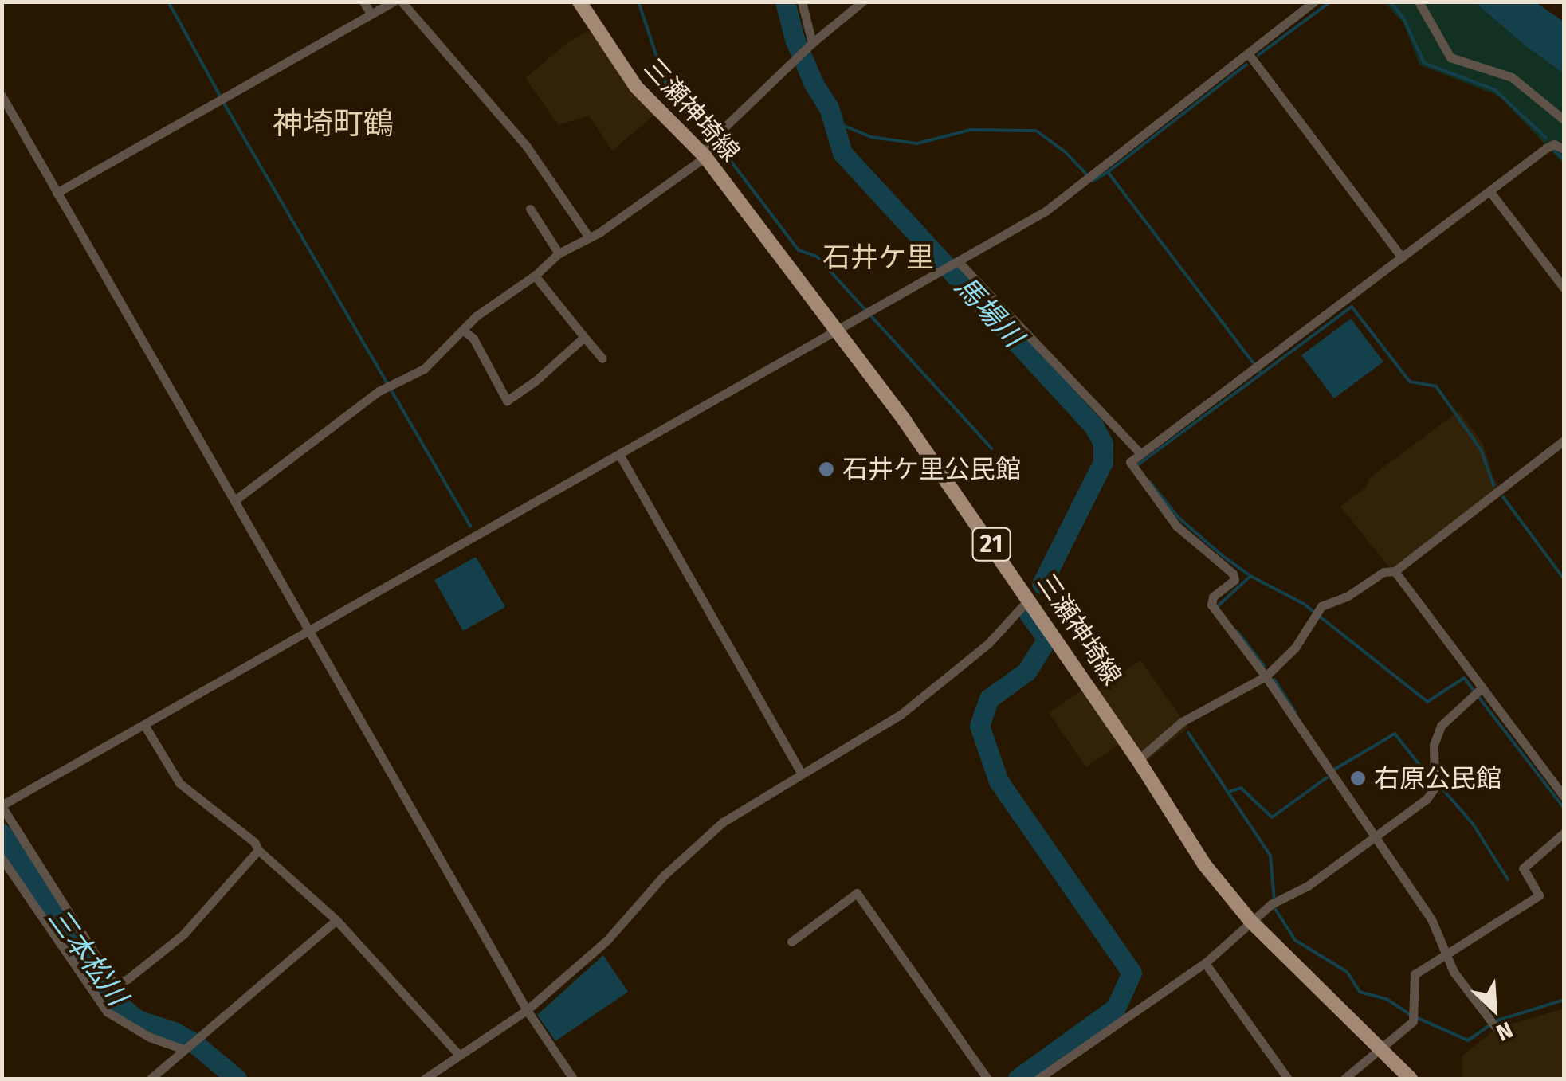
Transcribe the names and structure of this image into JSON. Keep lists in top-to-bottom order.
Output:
{
  "streets": {
    "main road": ["三瀬神埼線", "21"]
  },
  "districts": ["神埼町鶴", "石井ケ里"],
  "water": ["馬場川", "三本松川"],
  "places": ["石井ケ里公民館", "右原公民館"],
  "north": "bottom right"
}
